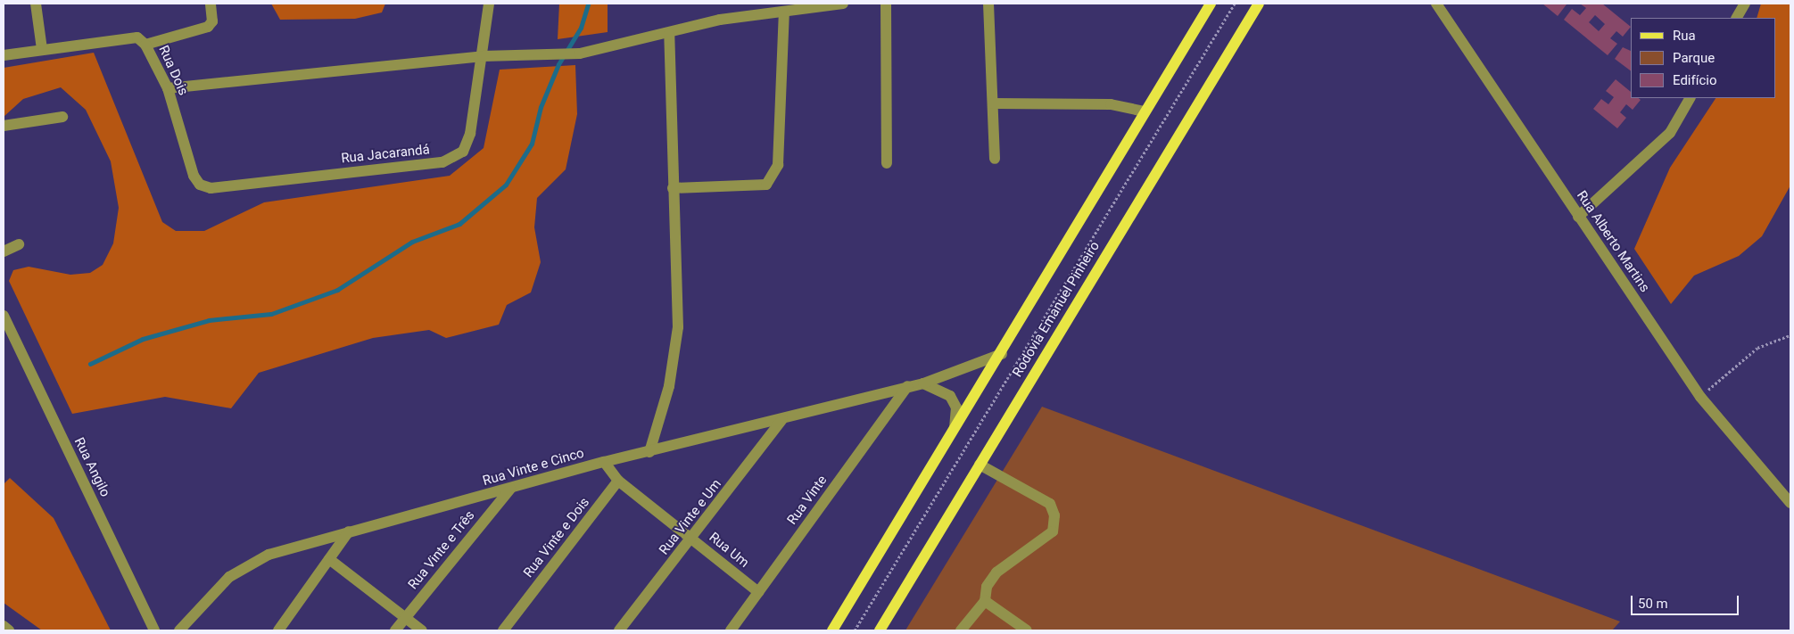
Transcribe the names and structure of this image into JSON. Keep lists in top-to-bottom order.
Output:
{
  "streets": {
    "main road": ["Rodovia Emanuel Pinheiro"],
    "street": [
      "Rua Dois",
      "Rua Jacarandá",
      "Rua Alberto Martins",
      "Rua Angilo",
      "Rua Vinte e Cinco",
      "Rua Vinte",
      "Rua Vinte e Um",
      "Rua Vinte e Dois",
      "Rua Vinte e Três",
      "Rua Um"
    ]
  },
  "crossings": [
    ["Rua Dois", "Rua Jacarandá"],
    ["Rodovia Emanuel Pinheiro", "Rua Vinte e Cinco"],
    ["Rua Vinte e Cinco", "Rua Vinte"],
    ["Rua Vinte e Cinco", "Rua Vinte e Um"],
    ["Rua Vinte e Cinco", "Rua Vinte e Três"],
    ["Rua Vinte", "Rua Um"],
    ["Rua Vinte e Um", "Rua Um"],
    ["Rua Vinte e Dois", "Rua Um"]
  ],
  "legend": ["Rua", "Parque", "Edifício"],
  "scale_bar": "50 m"
}
